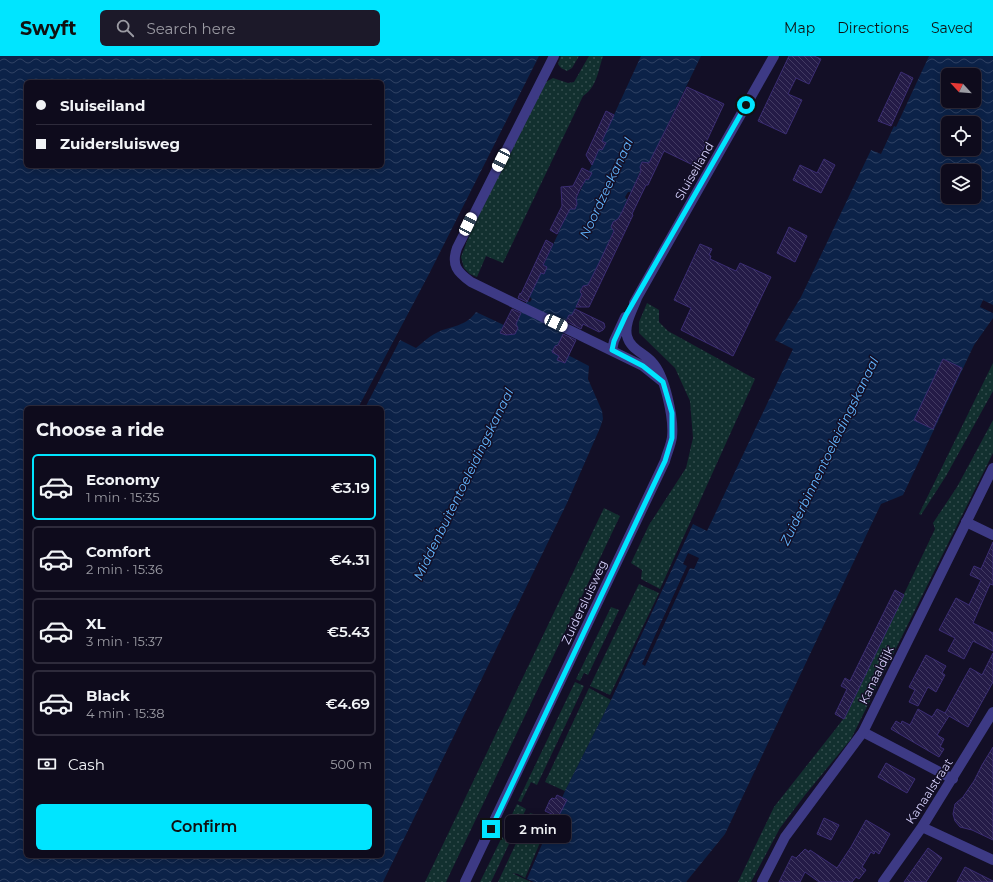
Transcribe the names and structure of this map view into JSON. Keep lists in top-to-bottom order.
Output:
{
  "streets": {
    "street": [
      "Sluiseiland",
      "Zuidersluisweg",
      "Kanaaldijk",
      "Kanaalstraat"
    ]
  },
  "water": ["Noordzeekanaal", "Zuiderbinnentoeleidingskanaal", "Middenbuitentoeleidingskanaal"],
  "north": "top left",
  "page": {
    "header": "Swyft",
    "search": "Search here",
    "nav": ["Map", "Directions", "Saved"],
    "banner": ["Sluiseiland", "Zuidersluisweg"],
    "heading": "Choose a ride",
    "list": [
      {
        "name": "Economy",
        "note": "1 min · 15:35",
        "value": "€3.19"
      },
      {
        "name": "Comfort",
        "note": "2 min · 15:36",
        "value": "€4.31"
      },
      {
        "name": "XL",
        "note": "3 min · 15:37",
        "value": "€5.43"
      },
      {
        "name": "Black",
        "note": "4 min · 15:38",
        "value": "€4.69"
      }
    ],
    "pay": ["Cash", "500 m"],
    "buttons": "Confirm",
    "bubble": "2 min"
  }
}
